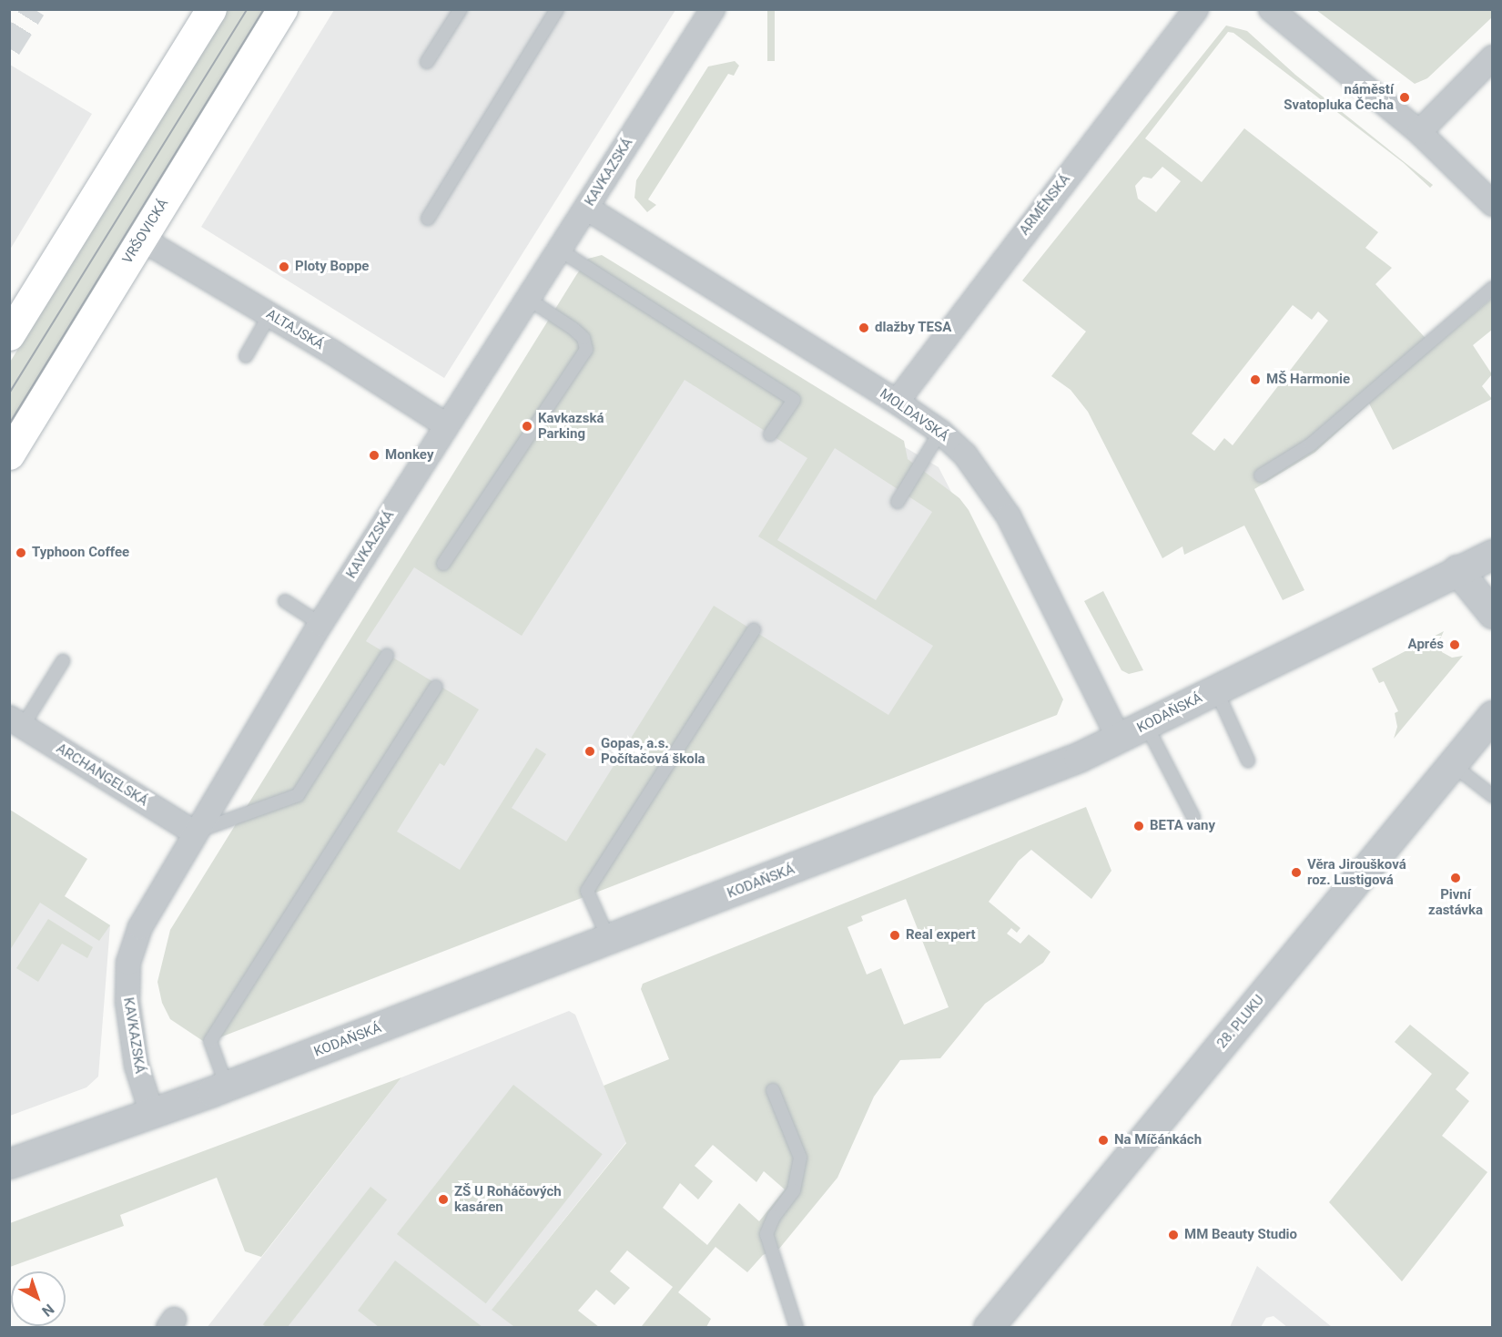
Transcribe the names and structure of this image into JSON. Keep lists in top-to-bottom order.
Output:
{
  "streets": {
    "main road": ["VRŠOVICKÁ"],
    "street": [
      "KAVKAZSKÁ",
      "ARMÉNSKÁ",
      "ALTAJSKÁ",
      "MOLDAVSKÁ",
      "KODAŇSKÁ",
      "ARCHANGELSKÁ",
      "28. PLUKU"
    ]
  },
  "crossings": [
    ["KAVKAZSKÁ", "ALTAJSKÁ"],
    ["KAVKAZSKÁ", "MOLDAVSKÁ"],
    ["KAVKAZSKÁ", "KODAŇSKÁ"],
    ["KAVKAZSKÁ", "ARCHANGELSKÁ"],
    ["ARMÉNSKÁ", "MOLDAVSKÁ"],
    ["VRŠOVICKÁ", "ALTAJSKÁ"],
    ["MOLDAVSKÁ", "KODAŇSKÁ"]
  ],
  "places": [
    "náměstí Svatopluka Čecha",
    "Ploty Boppe",
    "dlažby TESA",
    "MŠ Harmonie",
    "Kavkazská Parking",
    "Monkey",
    "Typhoon Coffee",
    "Aprés",
    "Gopas, a.s. Počítačová škola",
    "BETA vany",
    "Věra Jiroušková roz. Lustigová",
    "Pivní zastávka",
    "Real expert",
    "Na Míčánkách",
    "ZŠ U Roháčových kasáren",
    "MM Beauty Studio"
  ],
  "north": "bottom right"
}
